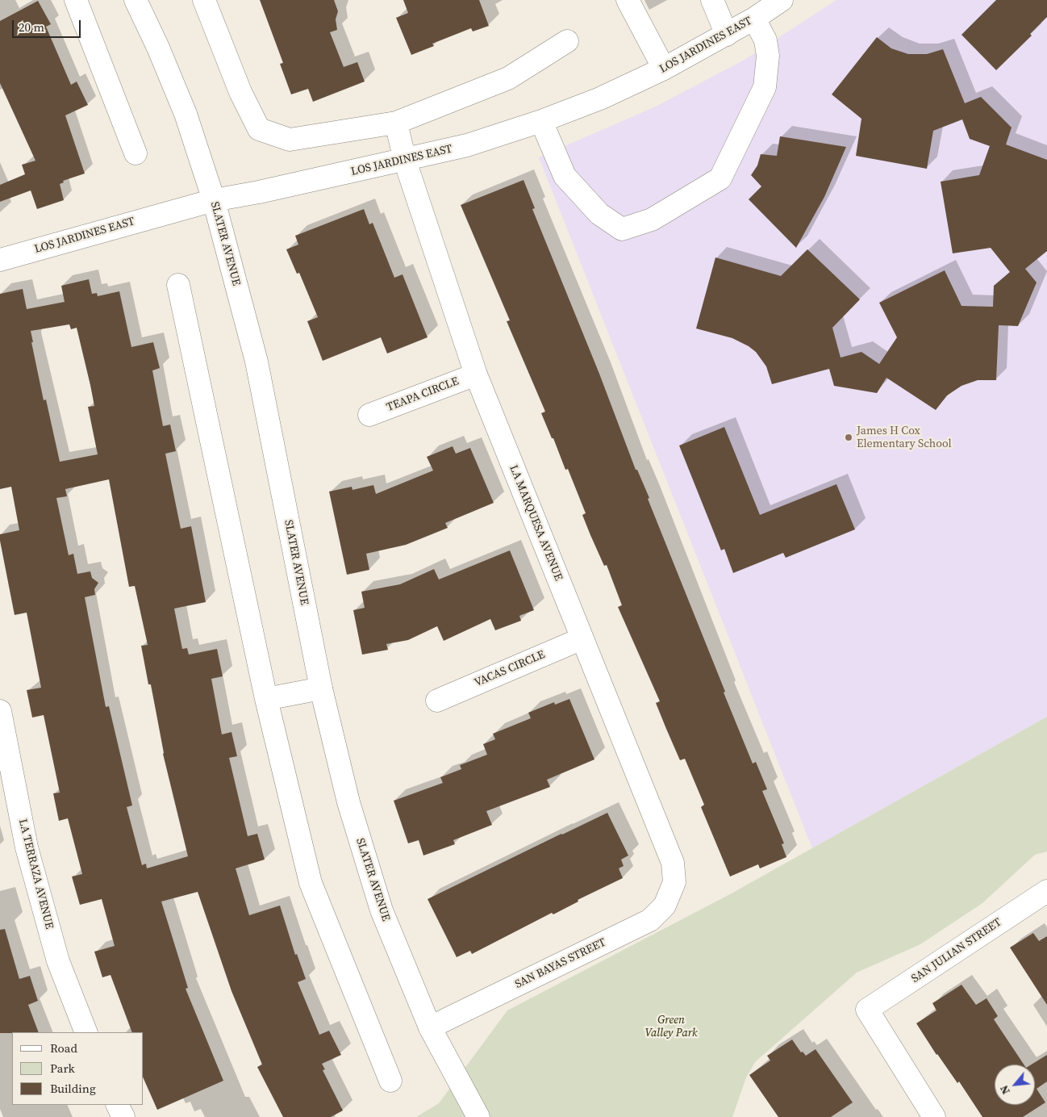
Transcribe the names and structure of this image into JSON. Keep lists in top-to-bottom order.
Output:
{
  "streets": {
    "street": [
      "LOS JARDINES EAST",
      "SLATER AVENUE",
      "TEAPA CIRCLE",
      "LA MARQUESA AVENUE",
      "VACAS CIRCLE",
      "LA TERRAZA AVENUE",
      "SAN JULIAN STREET",
      "SAN BAYAS STREET"
    ]
  },
  "crossings": [
    ["LOS JARDINES EAST", "SLATER AVENUE"],
    ["LOS JARDINES EAST", "LA MARQUESA AVENUE"],
    ["SLATER AVENUE", "SAN BAYAS STREET"],
    ["TEAPA CIRCLE", "LA MARQUESA AVENUE"],
    ["LA MARQUESA AVENUE", "VACAS CIRCLE"],
    ["LA MARQUESA AVENUE", "SAN BAYAS STREET"]
  ],
  "parks": ["Green Valley Park"],
  "places": ["James H Cox Elementary School"],
  "legend": ["Road", "Park", "Building"],
  "scale_bar": "20 m",
  "north": "bottom left"
}
